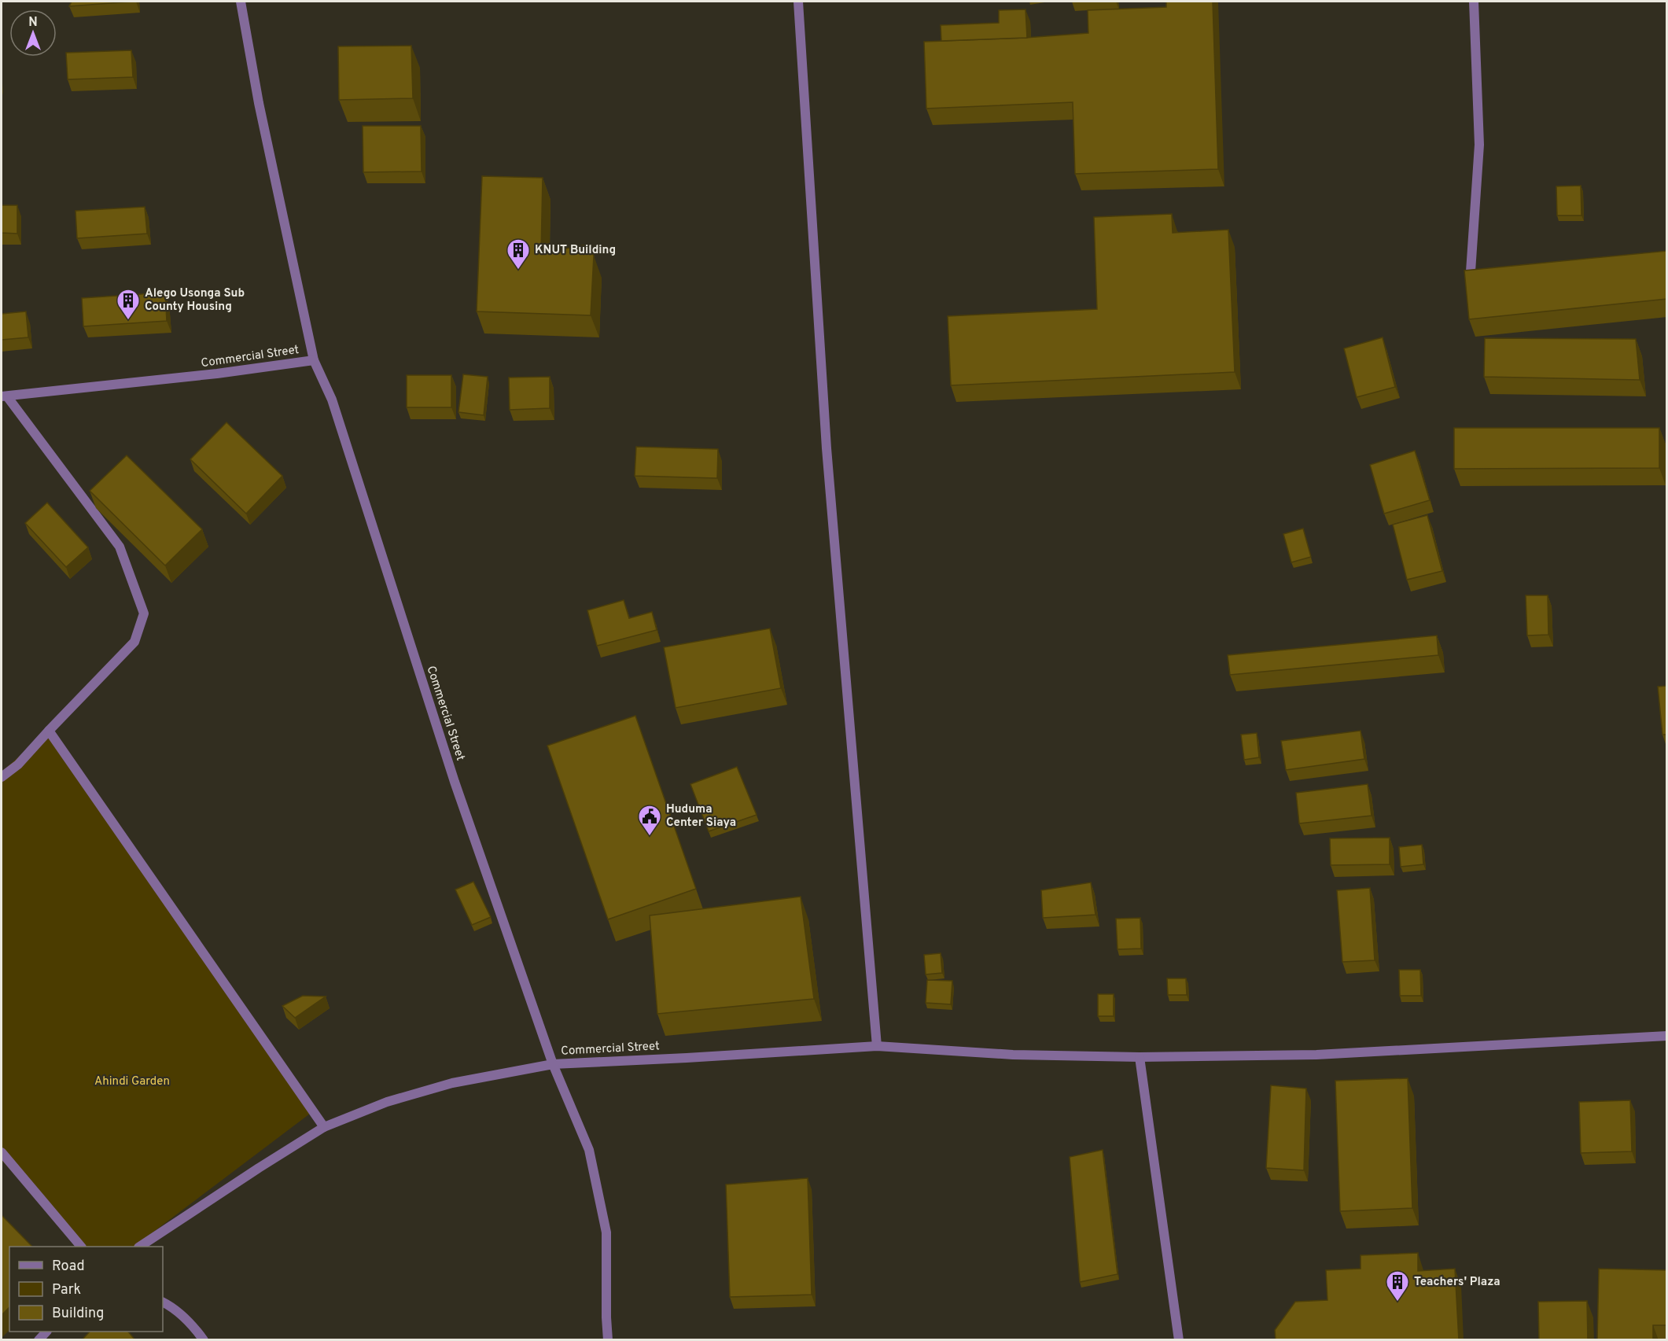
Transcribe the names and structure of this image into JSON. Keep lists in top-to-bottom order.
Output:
{
  "streets": {
    "street": ["Commercial Street"]
  },
  "parks": ["Ahindi Garden"],
  "places": {
    "building": ["KNUT Building", "Alego Usonga Sub County Housing", "Teachers' Plaza"],
    "public building": ["Huduma Center Siaya"]
  },
  "legend": ["Road", "Park", "Building"],
  "north": "top"
}
